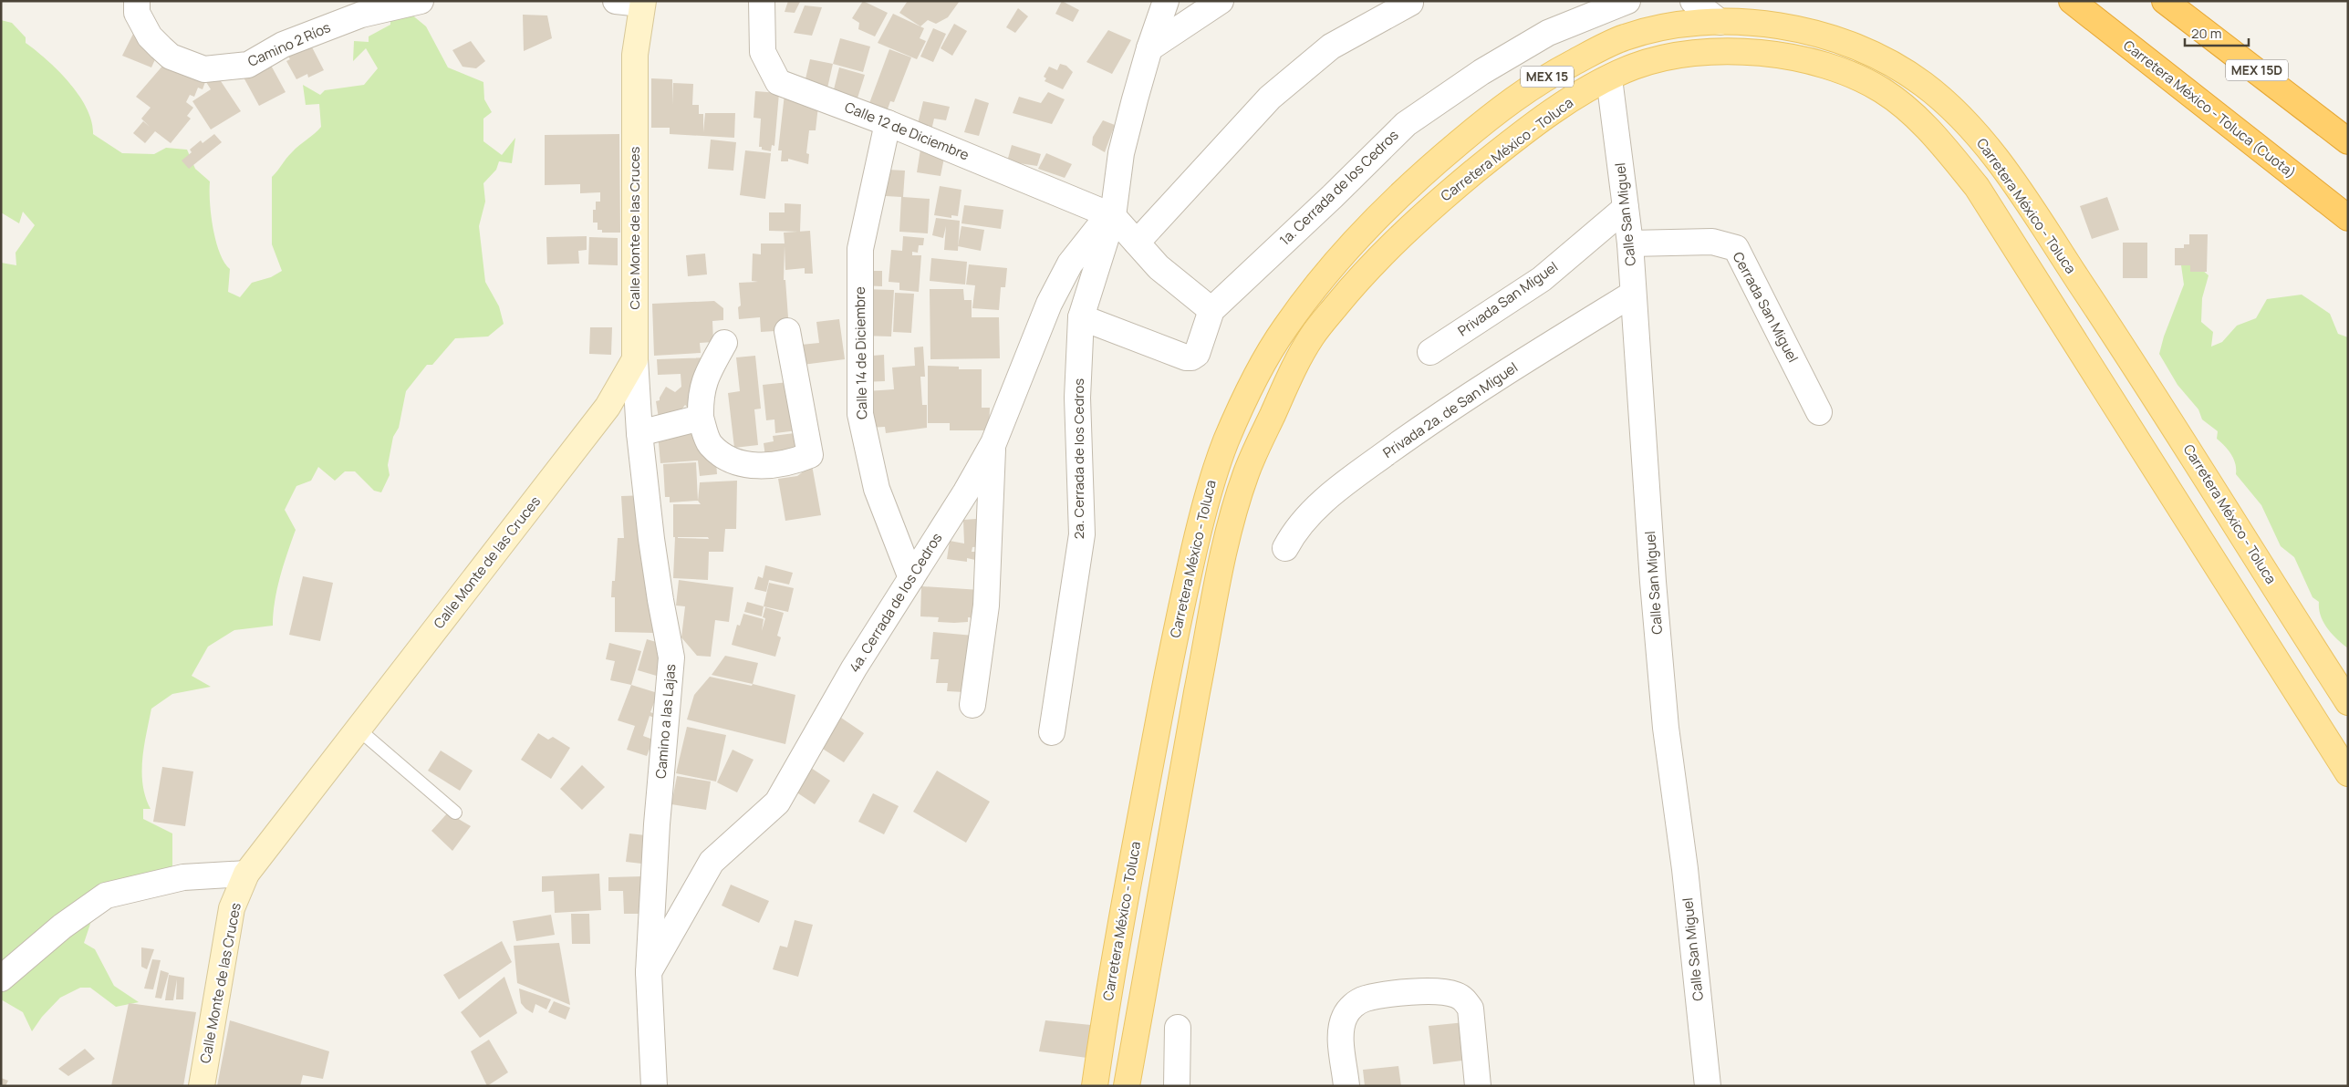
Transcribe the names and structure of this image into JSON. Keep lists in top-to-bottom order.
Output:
{
  "streets": {
    "highway": ["MEX 15D", "Carretera México - Toluca (Cuota)"],
    "main road": ["MEX 15", "Carretera México - Toluca"],
    "street": [
      "Camino 2 Ríos",
      "Calle 12 de Diciembre",
      "1a. Cerrada de los Cedros",
      "Calle San Miguel",
      "Calle Monte de las Cruces",
      "Privada San Miguel",
      "Cerrada San Miguel",
      "Calle 14 de Diciembre",
      "Privada 2a. de San Miguel",
      "2a. Cerrada de los Cedros",
      "4a. Cerrada de los Cedros",
      "Camino a las Lajas"
    ]
  },
  "crossings": [
    ["Calle 12 de Diciembre", "Calle 14 de Diciembre"],
    ["Calle 12 de Diciembre", "2a. Cerrada de los Cedros"],
    ["Calle 12 de Diciembre", "4a. Cerrada de los Cedros"],
    ["Carretera México - Toluca", "Calle San Miguel"],
    ["1a. Cerrada de los Cedros", "2a. Cerrada de los Cedros"],
    ["Calle San Miguel", "Privada San Miguel"],
    ["Calle San Miguel", "Cerrada San Miguel"],
    ["Calle San Miguel", "Privada 2a. de San Miguel"],
    ["Calle Monte de las Cruces", "Camino a las Lajas"],
    ["Calle 14 de Diciembre", "4a. Cerrada de los Cedros"],
    ["2a. Cerrada de los Cedros", "4a. Cerrada de los Cedros"],
    ["4a. Cerrada de los Cedros", "Camino a las Lajas"]
  ],
  "scale_bar": "20 m"
}
